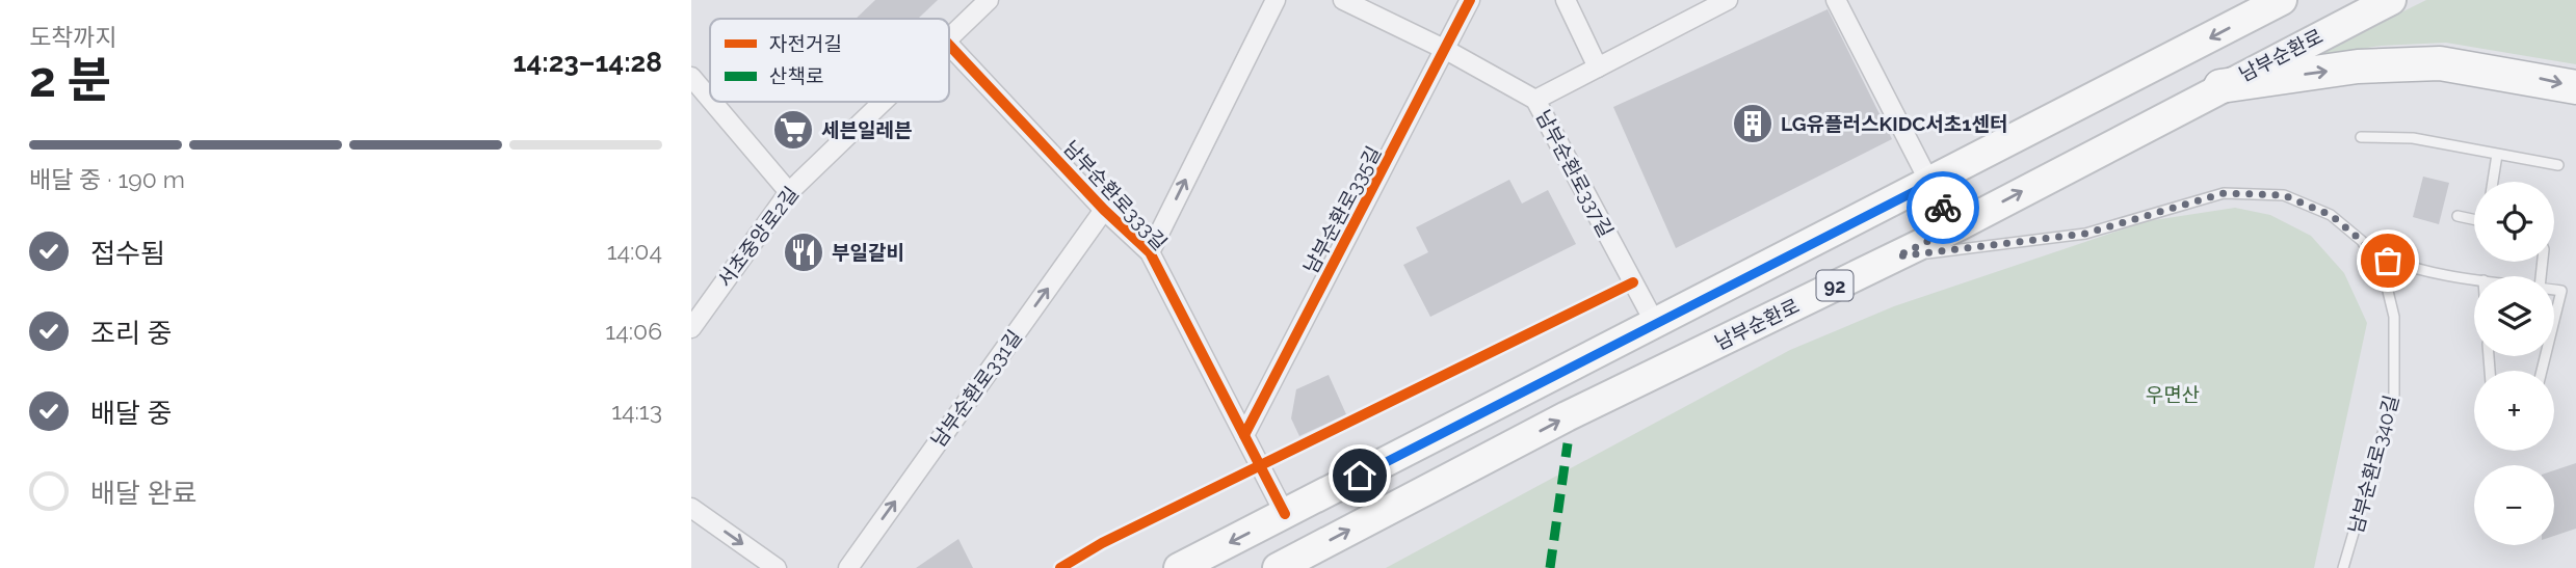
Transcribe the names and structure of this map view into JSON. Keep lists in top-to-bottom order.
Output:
{
  "streets": {
    "main road": ["남부순환로", "92"],
    "street": [
      "남부순환로337길",
      "남부순환로333길",
      "남부순환로335길",
      "서초중앙로2길",
      "남부순환로331길"
    ],
    "lane": ["남부순환로340길"]
  },
  "crossings": [
    ["남부순환로", "남부순환로340길"],
    ["남부순환로337길", "남부순환로335길"],
    ["남부순환로337길", "92"],
    ["남부순환로333길", "남부순환로335길"],
    ["남부순환로333길", "92"],
    ["남부순환로333길", "남부순환로331길"]
  ],
  "one_way": ["남부순환로331길"],
  "parks": ["우면산"],
  "places": {
    "building": ["LG유플러스KIDC서초1센터"],
    "supermarket": ["세븐일레븐"],
    "restaurant": ["부일갈비"]
  },
  "legend": ["자전거길", "산책로"],
  "page": {
    "heading": ["2 분", "도착까지", "14:23–14:28"],
    "bar": "배달 중 · 190 m",
    "map_buttons": ["+", "−"],
    "list": [
      ["접수됨", "14:04"],
      ["조리 중", "14:06"],
      ["배달 중", "14:13"],
      "배달 완료"
    ]
  }
}
